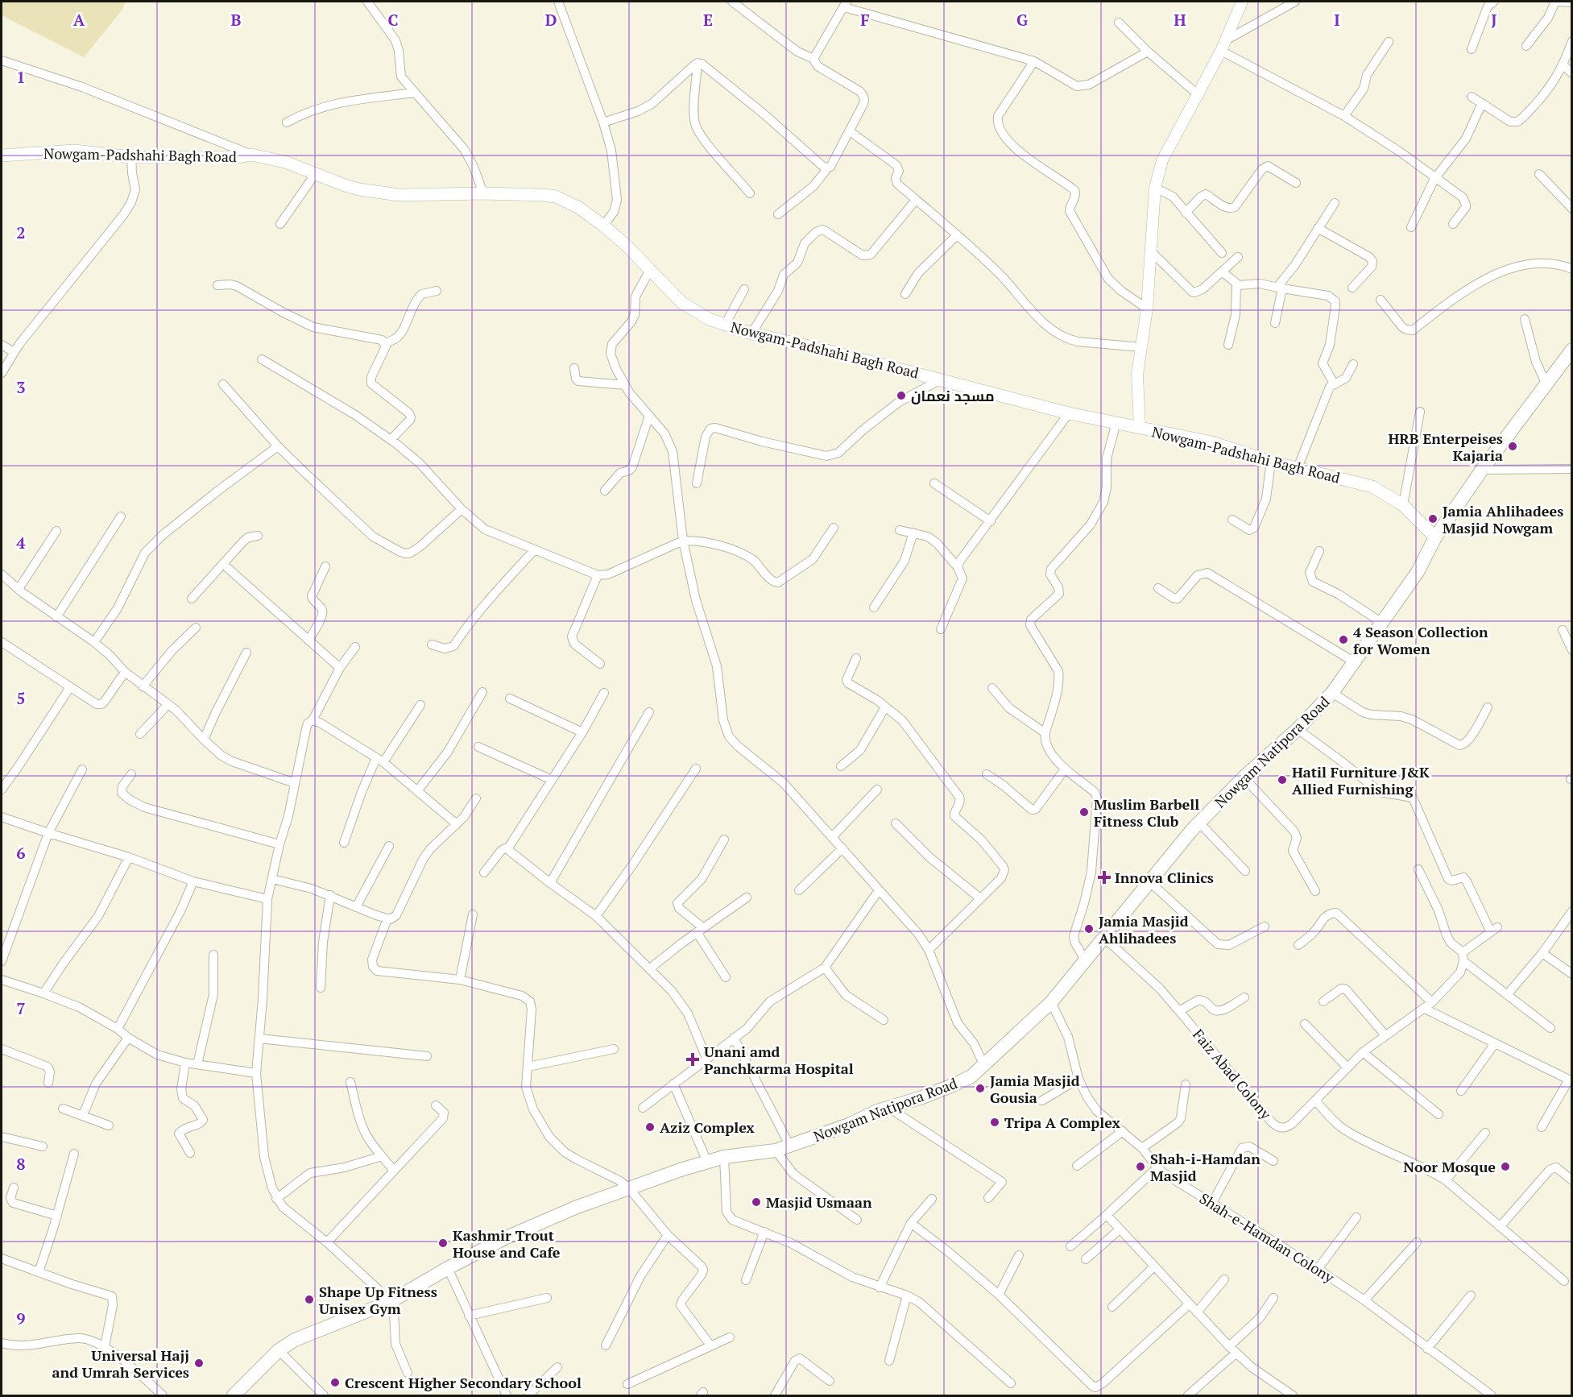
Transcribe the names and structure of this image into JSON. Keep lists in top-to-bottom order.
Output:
{
  "streets": {
    "main road": ["Nowgam-Padshahi Bagh Road", "Nowgam Natipora Road"],
    "street": ["Faiz Abad Colony", "Shah-e-Hamdan Colony"]
  },
  "crossings": [
    ["Nowgam-Padshahi Bagh Road", "Nowgam Natipora Road"],
    ["Nowgam Natipora Road", "Faiz Abad Colony"],
    ["Nowgam Natipora Road", "Shah-e-Hamdan Colony"]
  ],
  "places": {
    "other": [
      "مسجد نعمان",
      "HRB Enterpeises Kajaria",
      "Jamia Ahlihadees Masjid Nowgam",
      "4 Season Collection for Women",
      "Hatil Furniture J&K Allied Furnishing",
      "Muslim Barbell Fitness Club",
      "Jamia Masjid Ahlihadees",
      "Jamia Masjid Gousia",
      "Tripa A Complex",
      "Aziz Complex",
      "Shah-i-Hamdan Masjid",
      "Noor Mosque",
      "Masjid Usmaan",
      "Kashmir Trout House and Cafe",
      "Shape Up Fitness Unisex Gym",
      "Universal Hajj and Umrah Services",
      "Crescent Higher Secondary School"
    ],
    "health": ["Innova Clinics", "Unani amd Panchkarma Hospital"]
  },
  "grid": {
    "columns": [
      "A",
      "B",
      "C",
      "D",
      "E",
      "F",
      "G",
      "H",
      "I",
      "J"
    ],
    "rows": [
      "1",
      "2",
      "3",
      "4",
      "5",
      "6",
      "7",
      "8",
      "9"
    ]
  }
}
